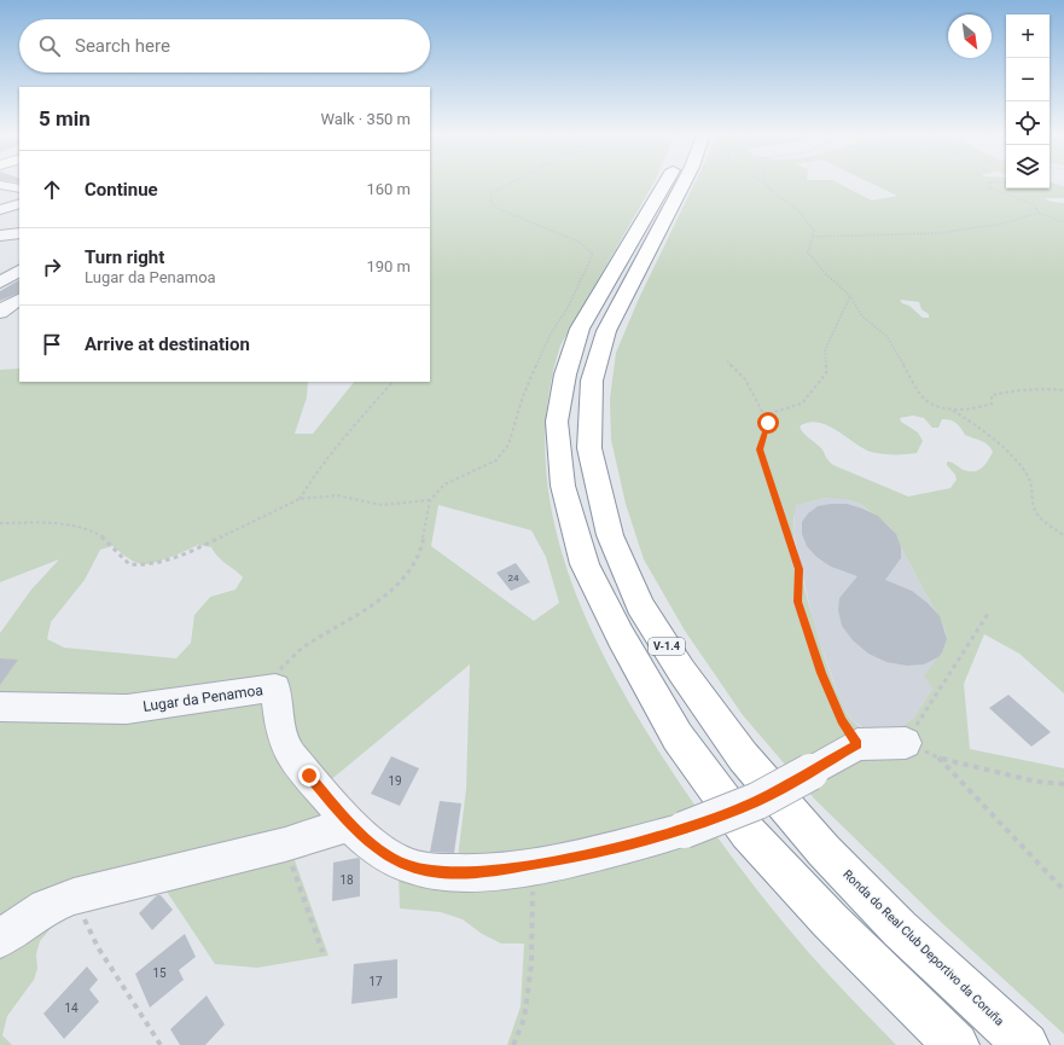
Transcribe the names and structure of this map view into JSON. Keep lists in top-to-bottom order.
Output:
{
  "streets": {
    "main road": ["V-1.4", "Ronda do Real Club Deportivo da Coruña"],
    "street": ["Lugar da Penamoa"]
  },
  "house_numbers": [
    "24",
    "19",
    "18",
    "15",
    "17",
    "14"
  ],
  "north": "bottom right",
  "page": {
    "map_buttons": ["+", "−"],
    "search": "Search here",
    "heading": ["5 min", "Walk · 350 m"],
    "list": [
      ["Continue", "160 m"],
      ["Turn right", "Lugar da Penamoa", "190 m"],
      "Arrive at destination"
    ]
  }
}
